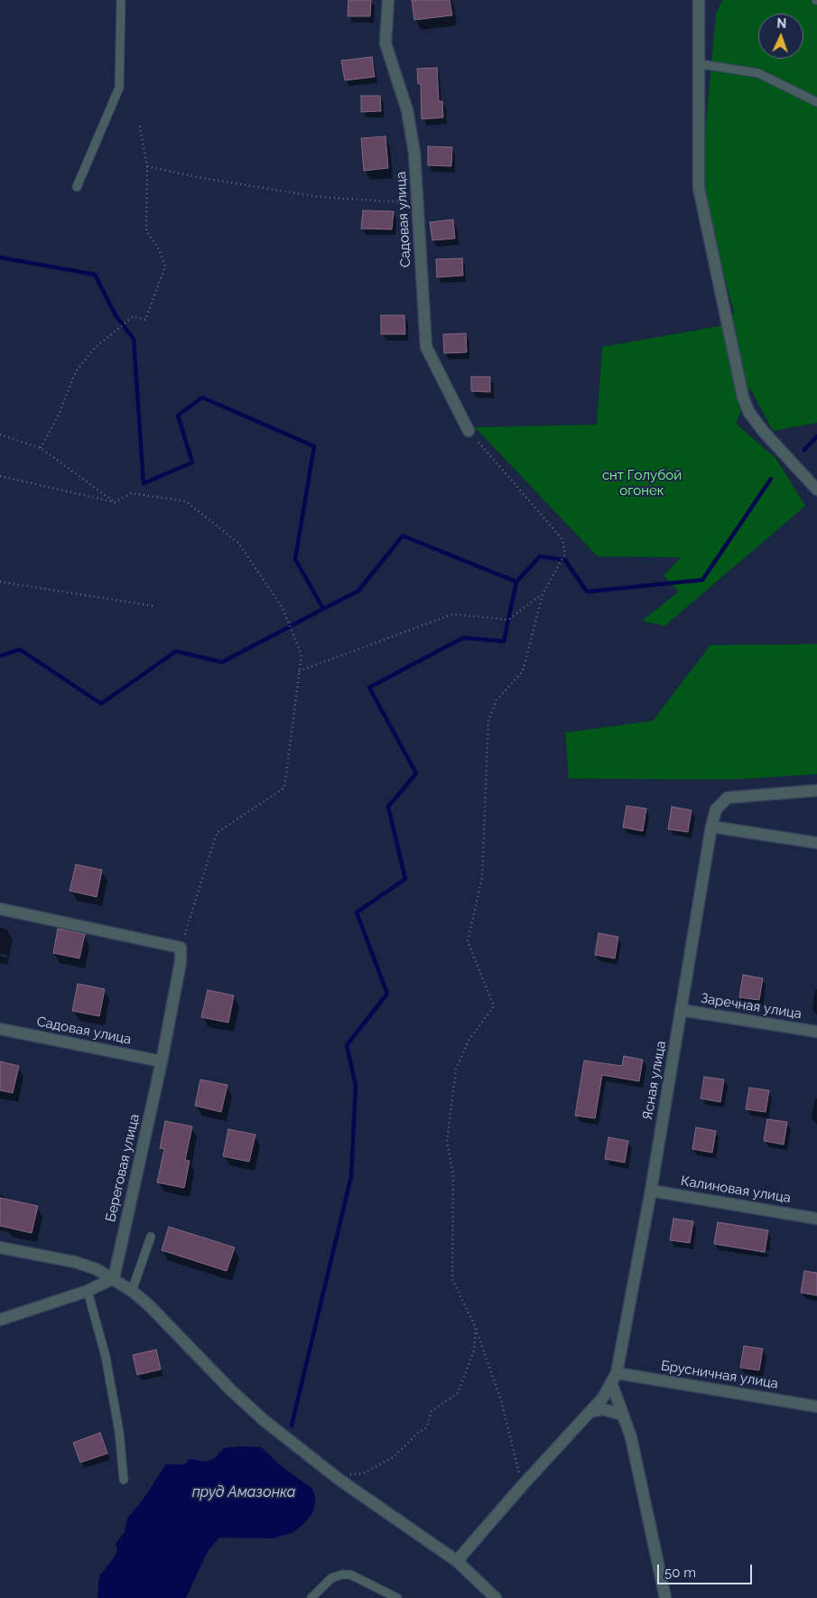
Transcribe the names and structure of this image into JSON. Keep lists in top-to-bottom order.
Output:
{
  "streets": {
    "street": [
      "Садовая улица",
      "Заречная улица",
      "Ясная улица",
      "Береговая улица",
      "Калиновая улица",
      "Брусничная улица"
    ]
  },
  "crossings": [
    ["Садовая улица", "Береговая улица"],
    ["Заречная улица", "Ясная улица"],
    ["Ясная улица", "Калиновая улица"],
    ["Ясная улица", "Брусничная улица"]
  ],
  "water": ["пруд Амазонка"],
  "parks": ["снт Голубой огонек"],
  "scale_bar": "50 m",
  "north": "top"
}
